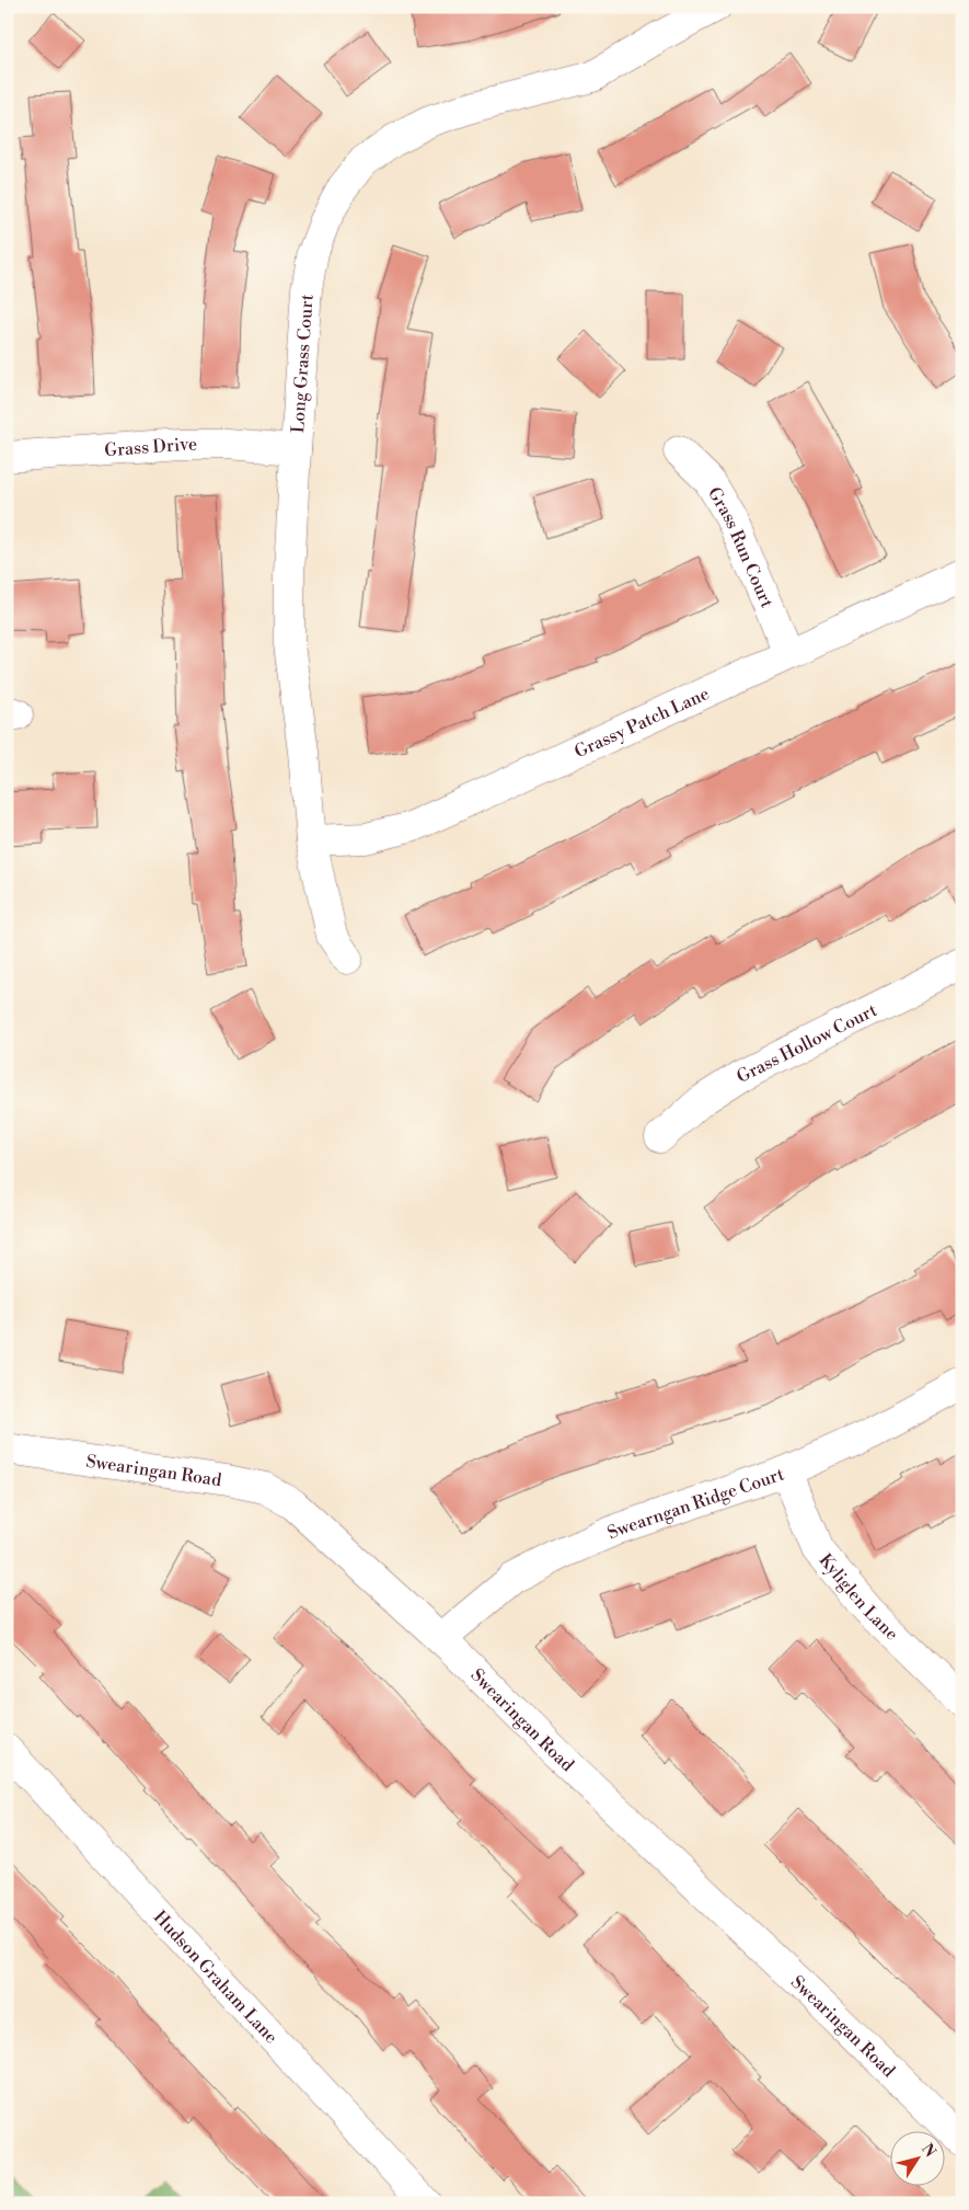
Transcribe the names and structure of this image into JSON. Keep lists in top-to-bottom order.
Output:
{
  "streets": {
    "street": [
      "Long Grass Court",
      "Grass Drive",
      "Grass Run Court",
      "Grassy Patch Lane",
      "Grass Hollow Court",
      "Swearingan Road",
      "Swearngan Ridge Court",
      "Kyliglen Lane",
      "Hudson Graham Lane"
    ]
  },
  "crossings": [
    ["Long Grass Court", "Grass Drive"],
    ["Long Grass Court", "Grassy Patch Lane"],
    ["Grass Run Court", "Grassy Patch Lane"],
    ["Swearingan Road", "Swearngan Ridge Court"],
    ["Swearngan Ridge Court", "Kyliglen Lane"]
  ],
  "north": "top right"
}
